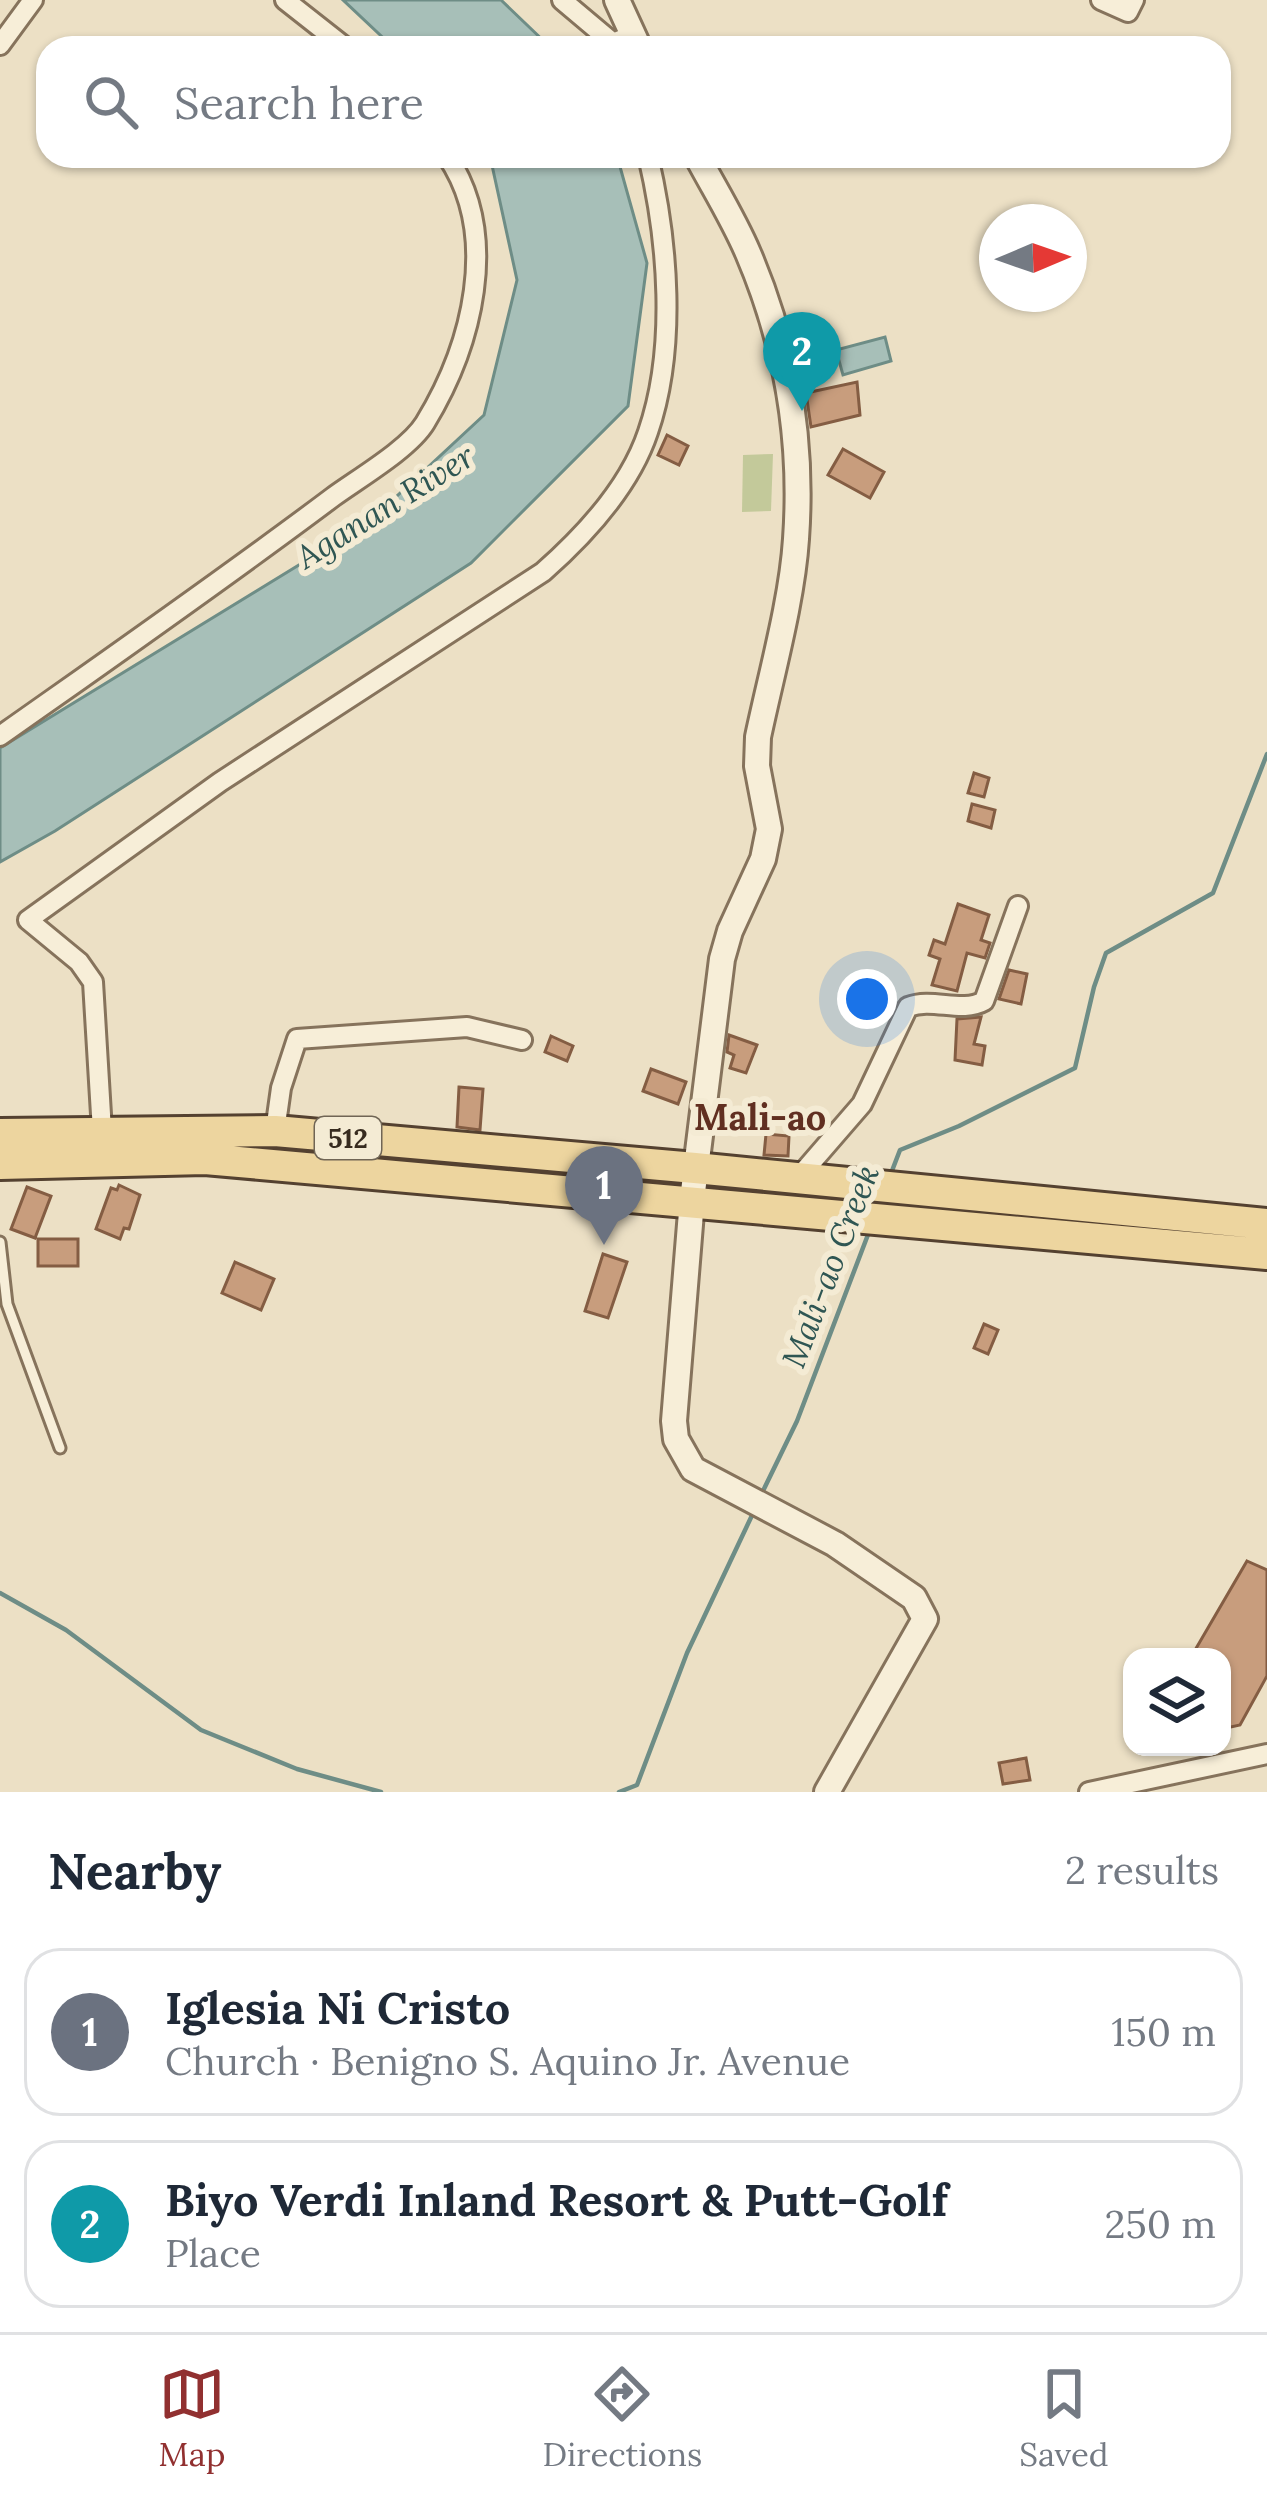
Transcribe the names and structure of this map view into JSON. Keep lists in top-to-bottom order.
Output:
{
  "streets": {
    "main road": ["512"]
  },
  "districts": ["Mali-ao"],
  "water": ["Aganan River", "Mali-ao Creek"],
  "north": "right",
  "page": {
    "search": "Search here",
    "pins": ["2", "1"],
    "heading": ["Nearby", "2 results"],
    "list": [
      {
        "mark": "1",
        "name": "Iglesia Ni Cristo",
        "note": "Church · Benigno S. Aquino Jr. Avenue",
        "value": "150 m"
      },
      {
        "mark": "2",
        "name": "Biyo Verdi Inland Resort & Putt-Golf",
        "note": "Place",
        "value": "250 m"
      }
    ],
    "nav": ["Map", "Directions", "Saved"]
  }
}
